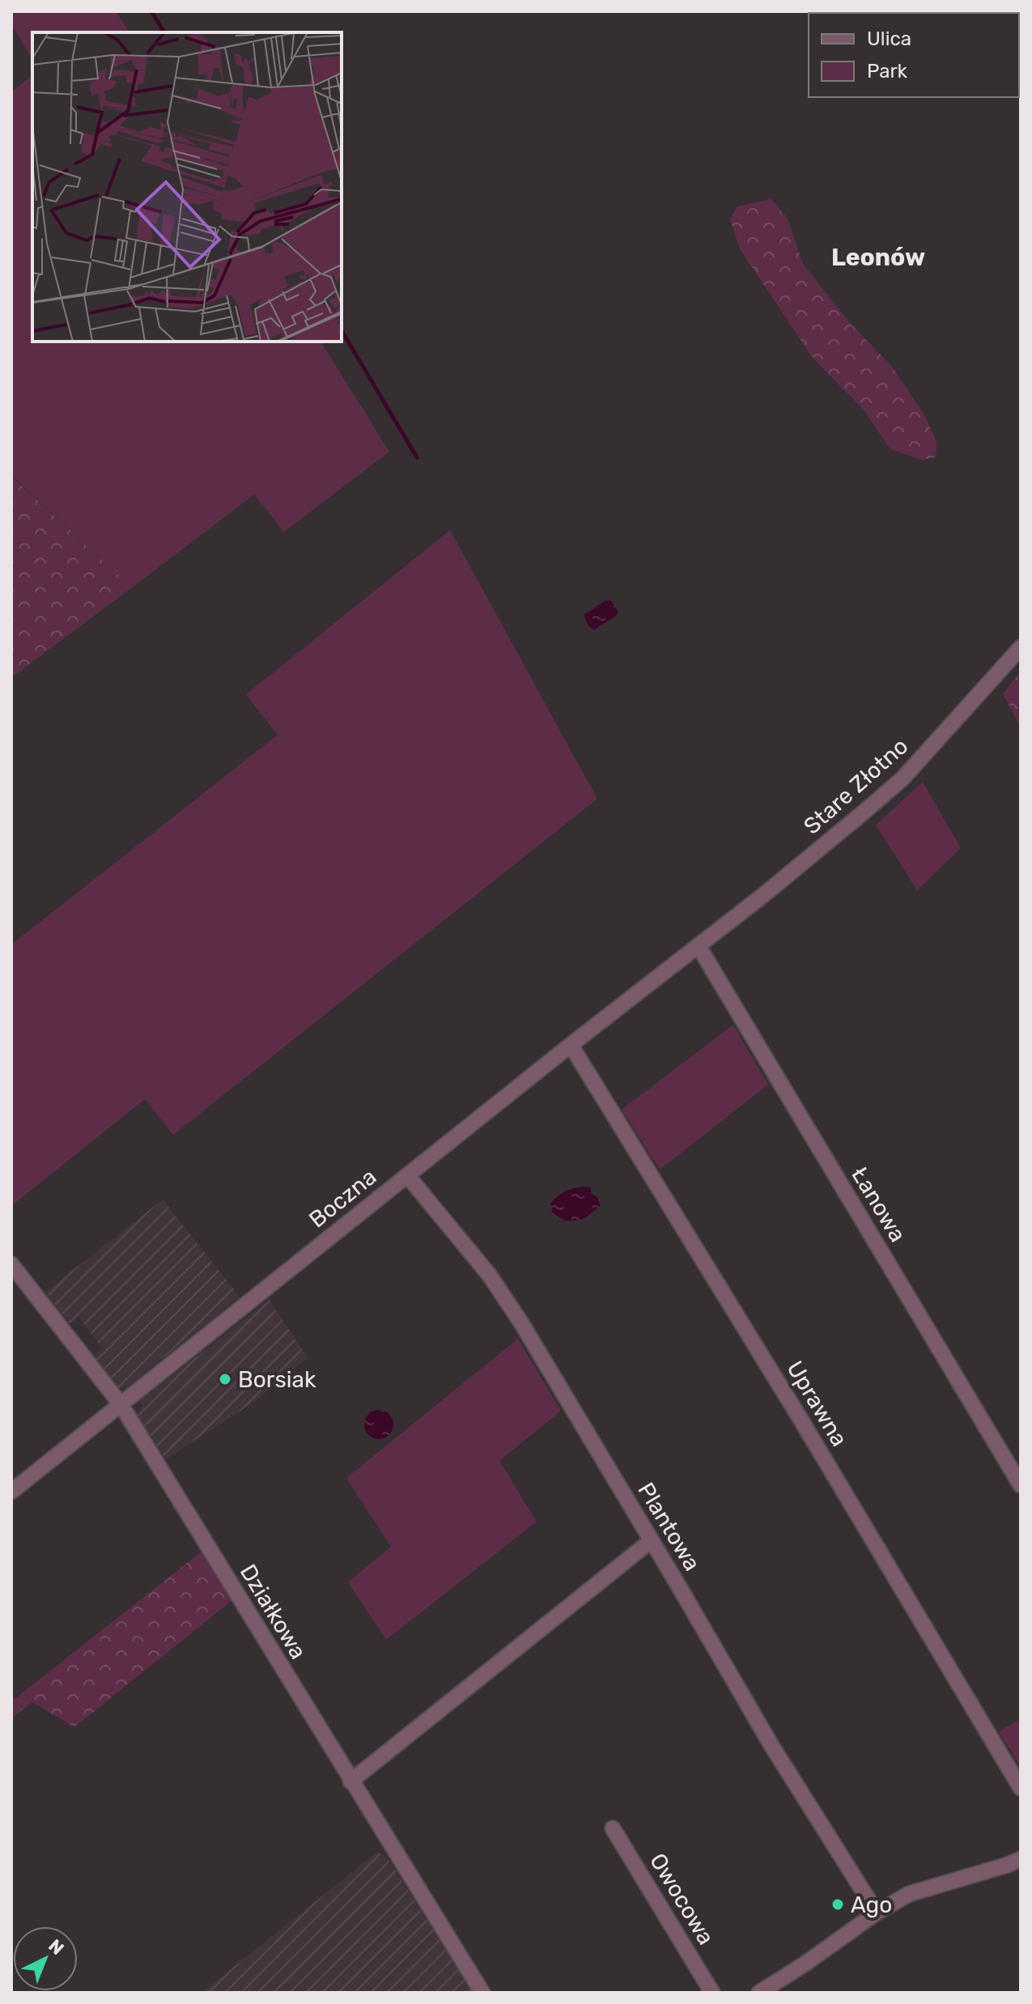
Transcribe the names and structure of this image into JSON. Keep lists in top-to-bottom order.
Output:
{
  "streets": {
    "street": [
      "Stare Złotno",
      "Boczna",
      "Łanowa",
      "Uprawna",
      "Plantowa",
      "Działkowa",
      "Owocowa"
    ]
  },
  "crossings": [
    ["Stare Złotno", "Boczna"],
    ["Stare Złotno", "Łanowa"],
    ["Boczna", "Łanowa"],
    ["Boczna", "Uprawna"],
    ["Boczna", "Plantowa"],
    ["Boczna", "Działkowa"]
  ],
  "districts": ["Leonów"],
  "places": ["Borsiak", "Ago"],
  "legend": ["Ulica", "Park"],
  "north": "top right"
}
